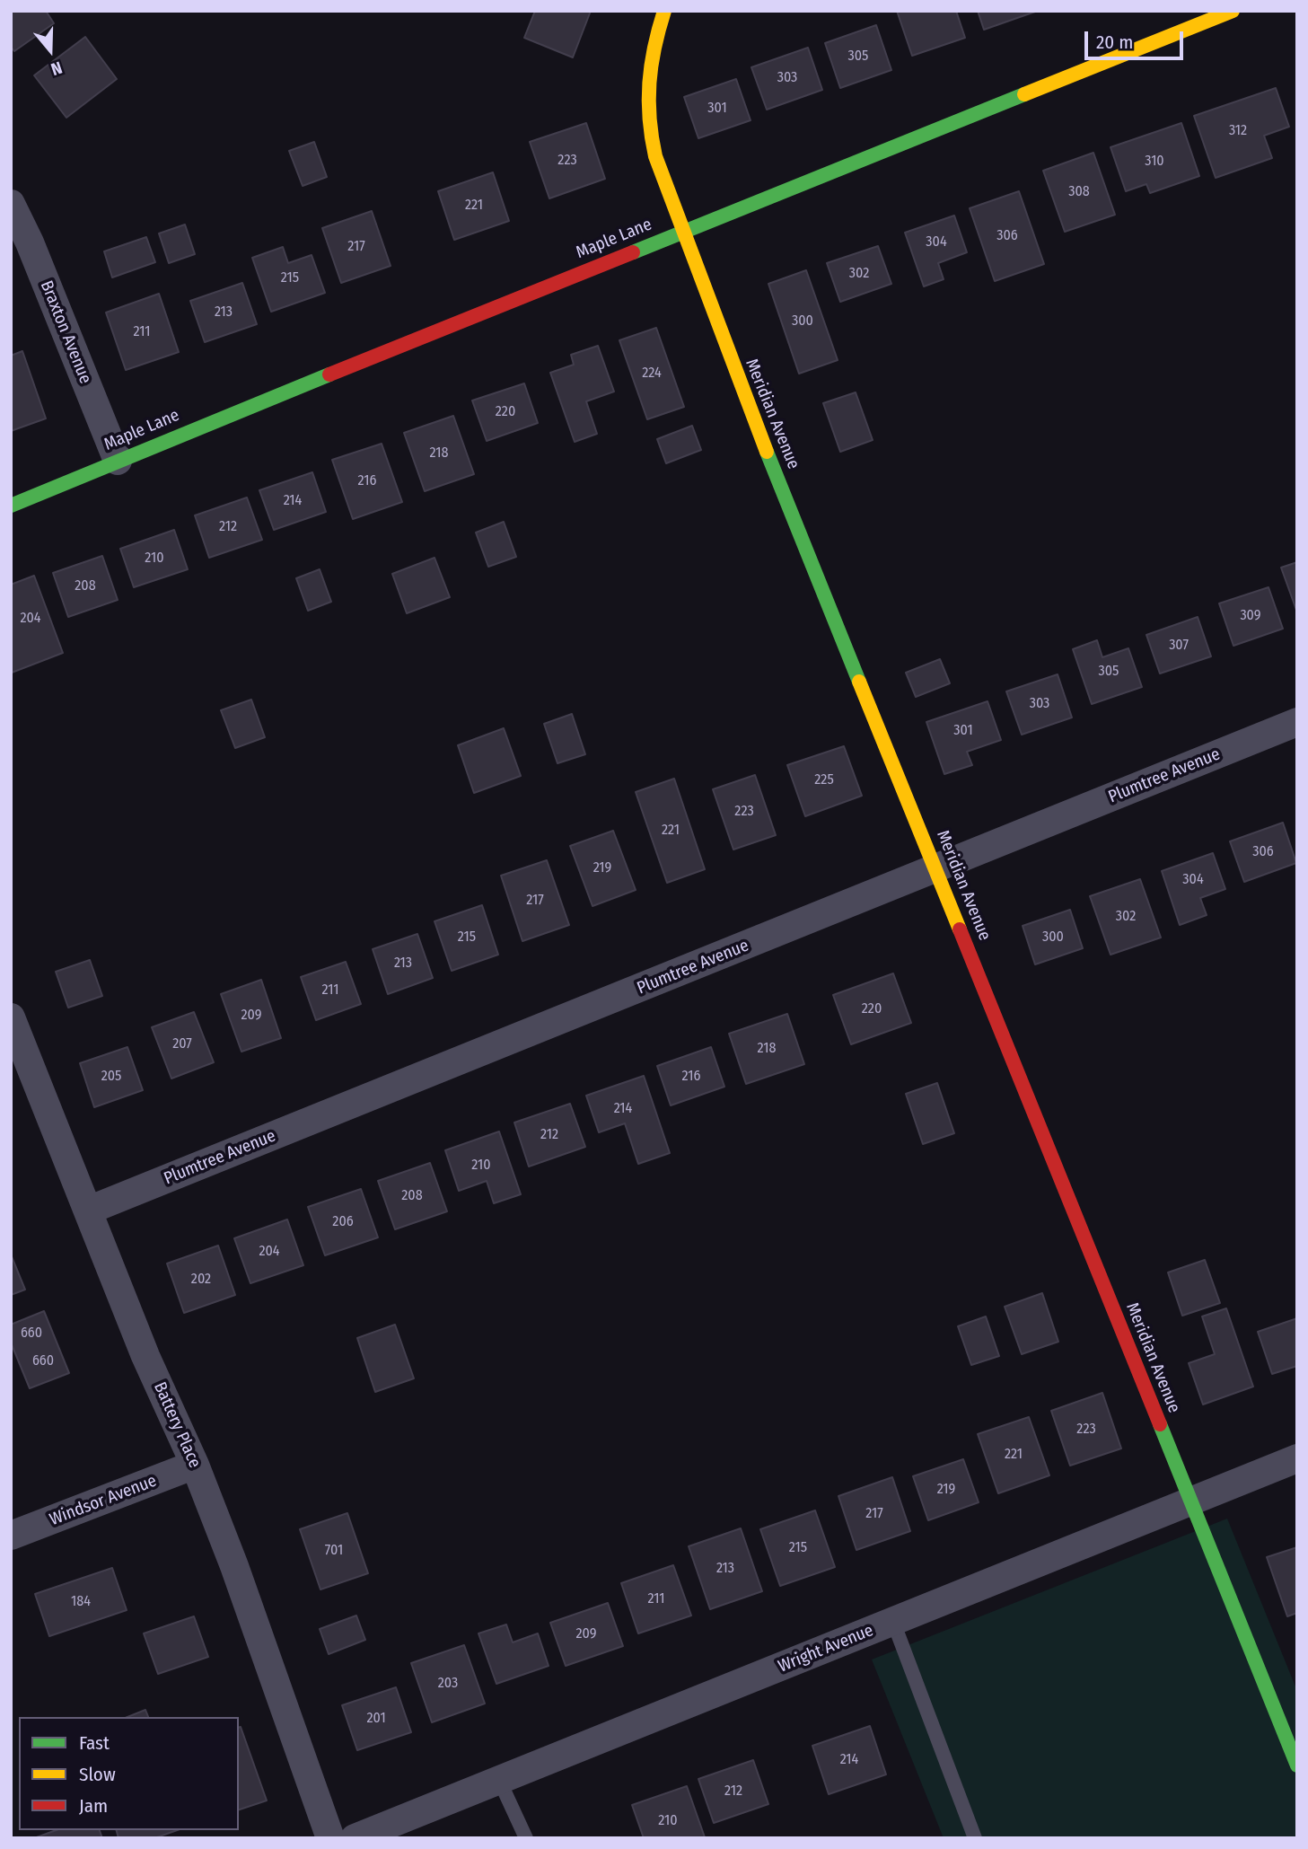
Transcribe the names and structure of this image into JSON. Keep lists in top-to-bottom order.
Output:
{
  "streets": {
    "street": [
      "Maple Lane",
      "Braxton Avenue",
      "Meridian Avenue",
      "Plumtree Avenue",
      "Battery Place",
      "Windsor Avenue",
      "Wright Avenue"
    ]
  },
  "crossings": [
    ["Maple Lane", "Braxton Avenue"],
    ["Maple Lane", "Meridian Avenue"],
    ["Meridian Avenue", "Plumtree Avenue"],
    ["Meridian Avenue", "Wright Avenue"],
    ["Plumtree Avenue", "Battery Place"],
    ["Battery Place", "Windsor Avenue"]
  ],
  "house_numbers": [
    "305",
    "303",
    "301",
    "312",
    "223",
    "310",
    "308",
    "221",
    "306",
    "304",
    "217",
    "302",
    "215",
    "213",
    "300",
    "211",
    "224",
    "220",
    "218",
    "216",
    "214",
    "212",
    "210",
    "208",
    "309",
    "204",
    "307",
    "305",
    "303",
    "301",
    "225",
    "223",
    "221",
    "306",
    "219",
    "304",
    "217",
    "302",
    "215",
    "300",
    "213",
    "211",
    "220",
    "209",
    "207",
    "218",
    "205",
    "216",
    "214",
    "212",
    "210",
    "208",
    "206",
    "204",
    "202",
    "660",
    "660",
    "223",
    "221",
    "219",
    "217",
    "215",
    "701",
    "213",
    "211",
    "184",
    "209",
    "203",
    "201",
    "214",
    "212",
    "210"
  ],
  "legend": ["Fast", "Slow", "Jam"],
  "scale_bar": "20 m",
  "north": "bottom"
}
